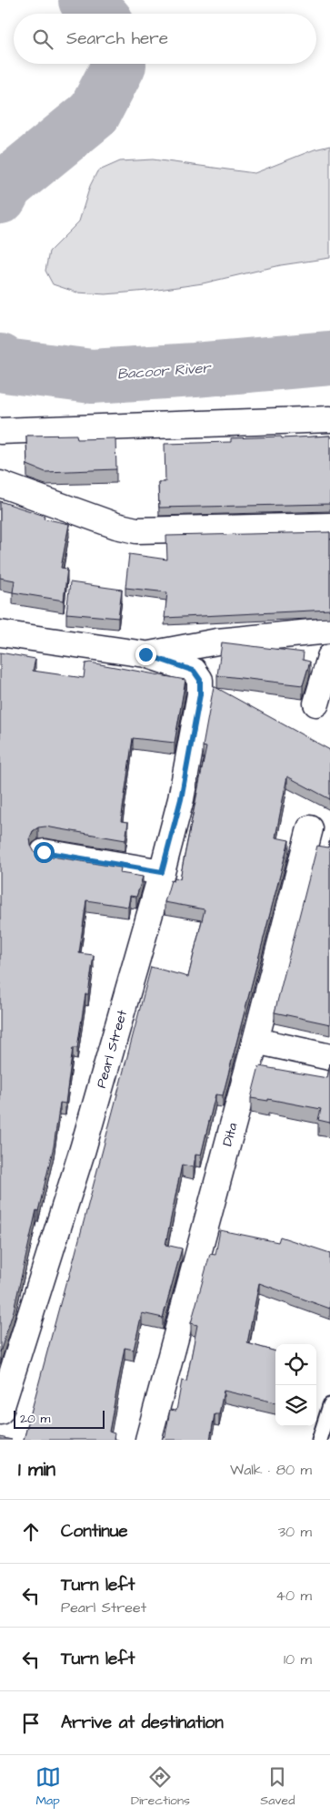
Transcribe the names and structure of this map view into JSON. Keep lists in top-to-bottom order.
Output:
{
  "streets": {
    "street": ["Pearl Street", "Dita"]
  },
  "water": ["Bacoor River"],
  "scale_bar": "20 m",
  "page": {
    "search": "Search here",
    "scale": "20 m",
    "heading": ["1 min", "Walk · 80 m"],
    "list": [
      ["Continue", "30 m"],
      ["Turn left", "Pearl Street", "40 m"],
      ["Turn left", "10 m"],
      "Arrive at destination"
    ],
    "nav": ["Map", "Directions", "Saved"]
  }
}
